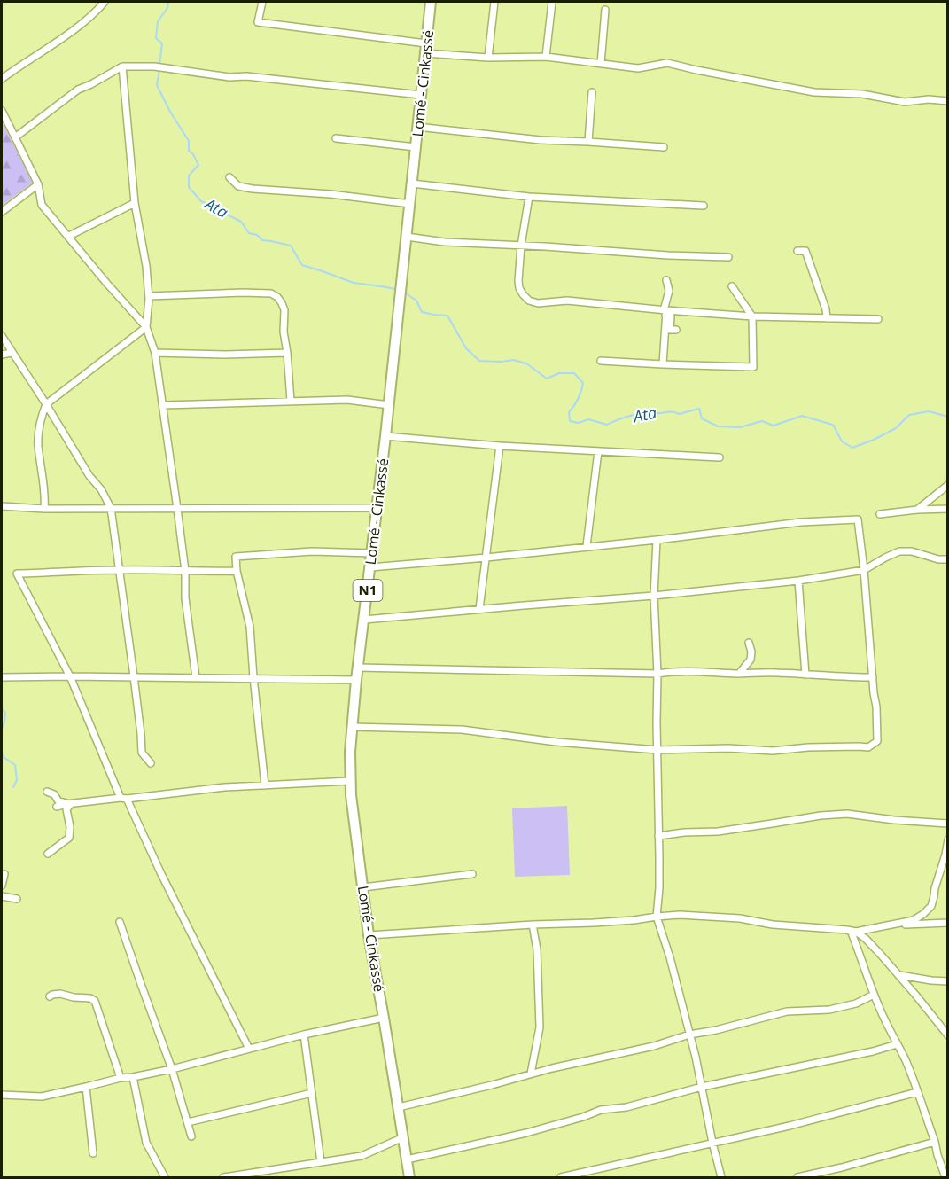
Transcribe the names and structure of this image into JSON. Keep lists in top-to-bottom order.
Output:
{
  "streets": {
    "highway": ["Lomé - Cinkassé", "N1"]
  },
  "water": ["Ata"]
}
